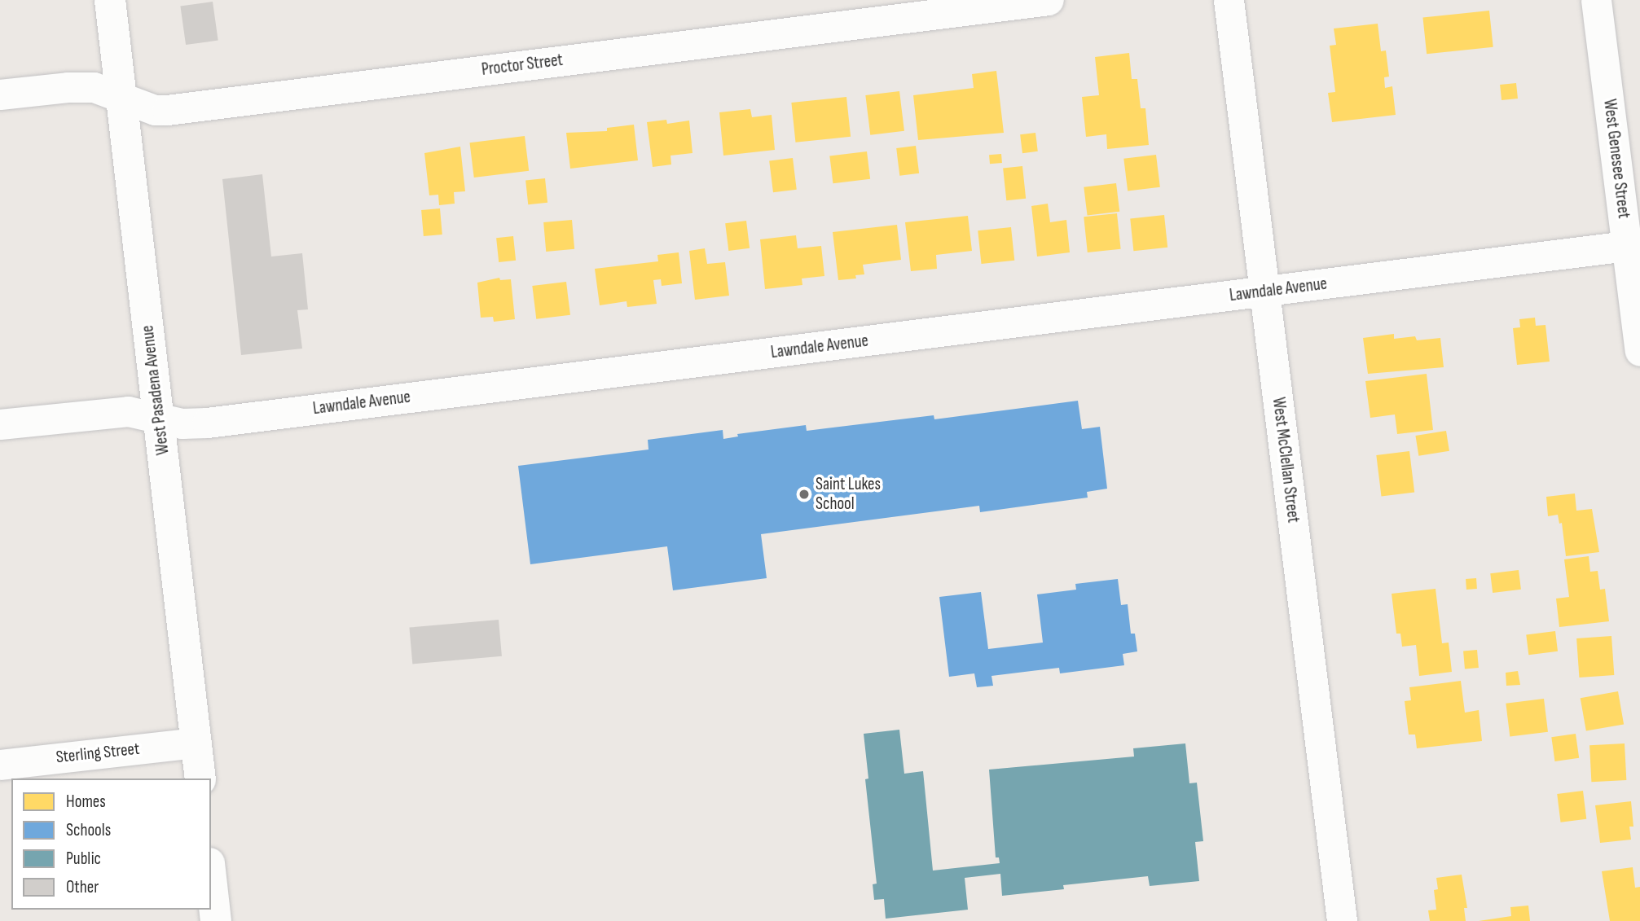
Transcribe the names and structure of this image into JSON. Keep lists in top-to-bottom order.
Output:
{
  "streets": {
    "street": [
      "Proctor Street",
      "West Genesee Street",
      "Lawndale Avenue",
      "West Pasadena Avenue",
      "West McClellan Street",
      "Sterling Street"
    ]
  },
  "crossings": [
    ["Proctor Street", "West Pasadena Avenue"],
    ["West Genesee Street", "Lawndale Avenue"],
    ["Lawndale Avenue", "West Pasadena Avenue"],
    ["Lawndale Avenue", "West McClellan Street"],
    ["West Pasadena Avenue", "Sterling Street"]
  ],
  "places": ["Saint Lukes School"],
  "legend": [
    "Homes",
    "Schools",
    "Public",
    "Other"
  ]
}
